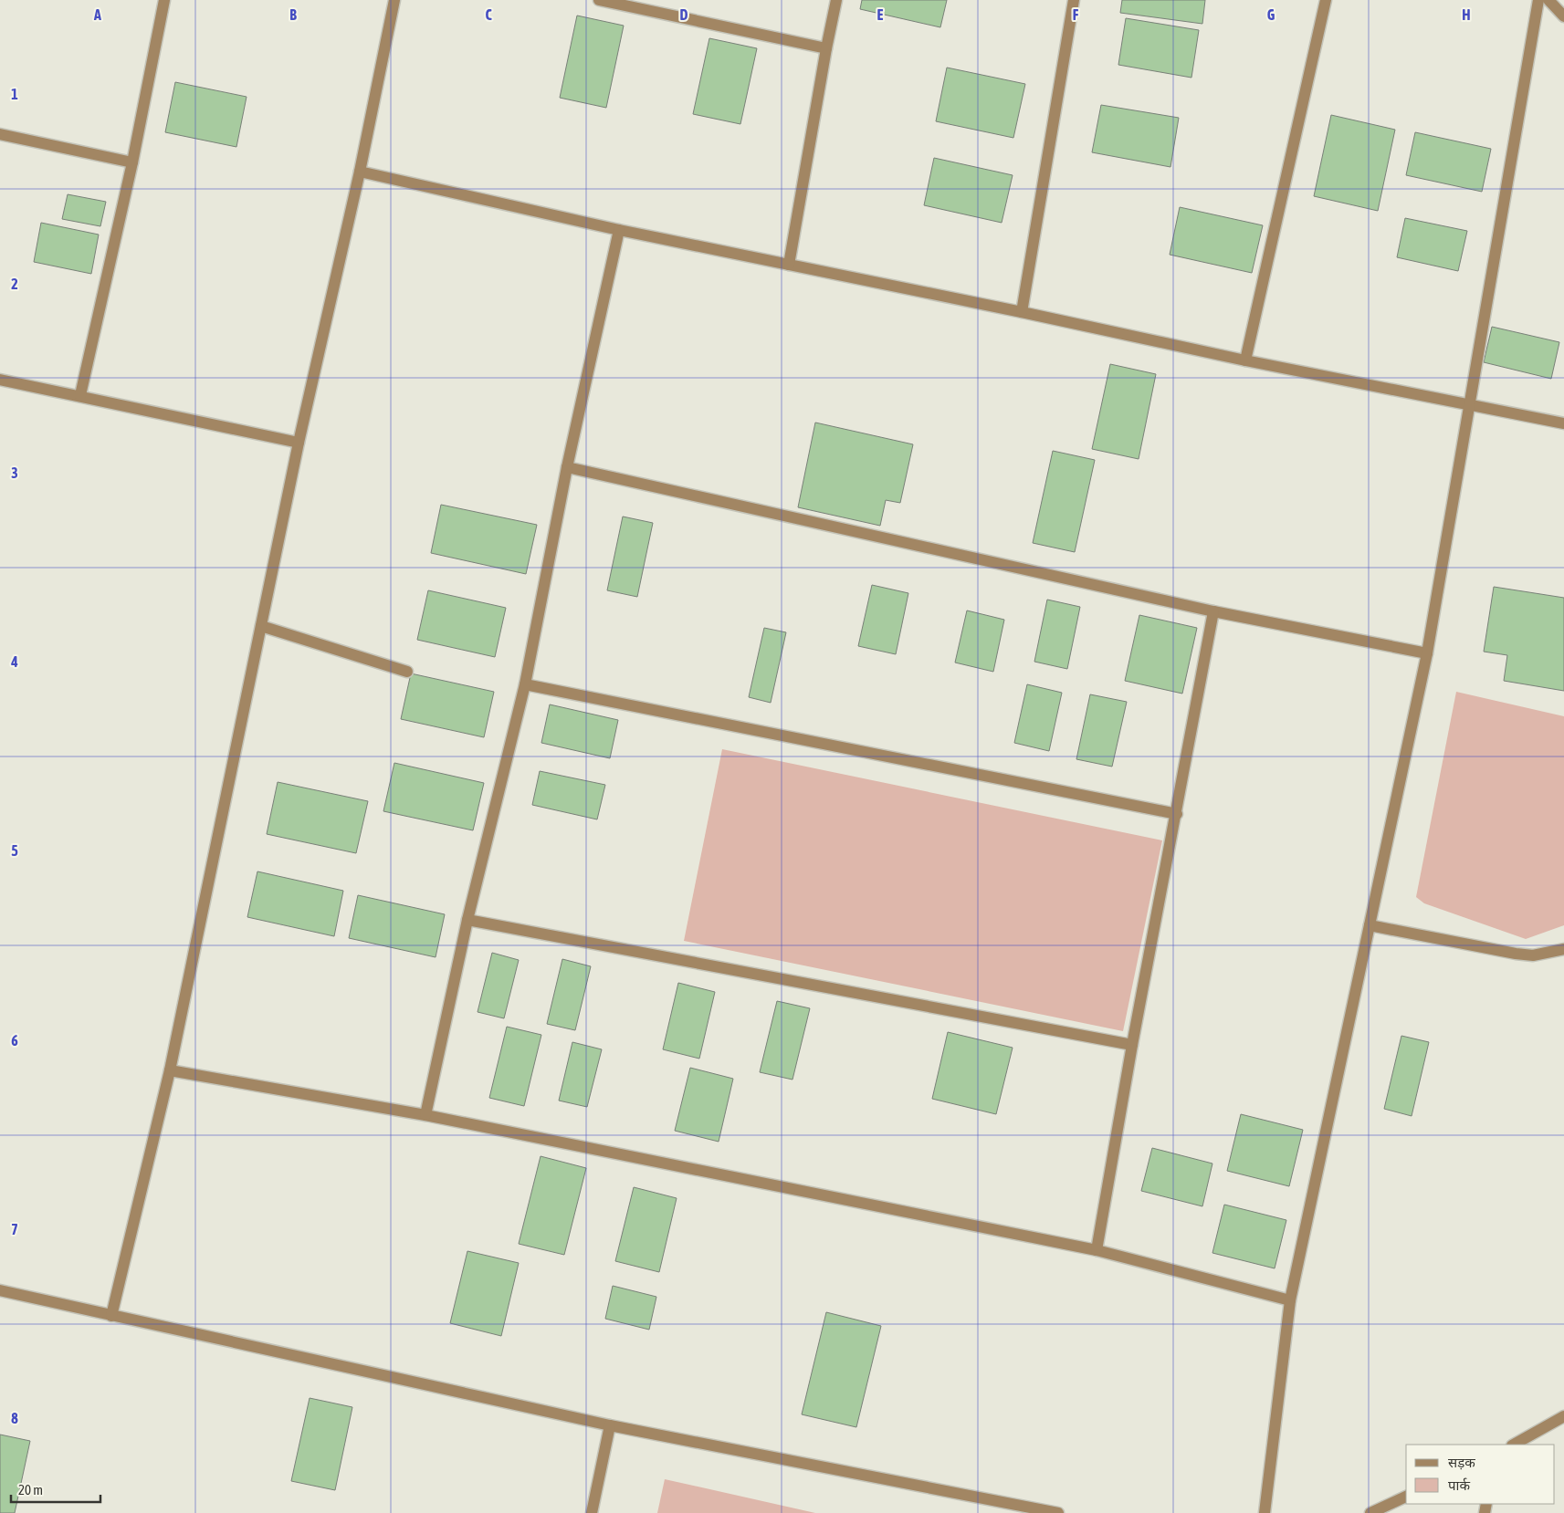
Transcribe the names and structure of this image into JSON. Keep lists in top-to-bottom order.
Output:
{
  "legend": ["सड़क", "पार्क"],
  "scale_bar": "20 m",
  "grid": {
    "columns": [
      "A",
      "B",
      "C",
      "D",
      "E",
      "F",
      "G",
      "H"
    ],
    "rows": [
      "1",
      "2",
      "3",
      "4",
      "5",
      "6",
      "7",
      "8"
    ]
  }
}
